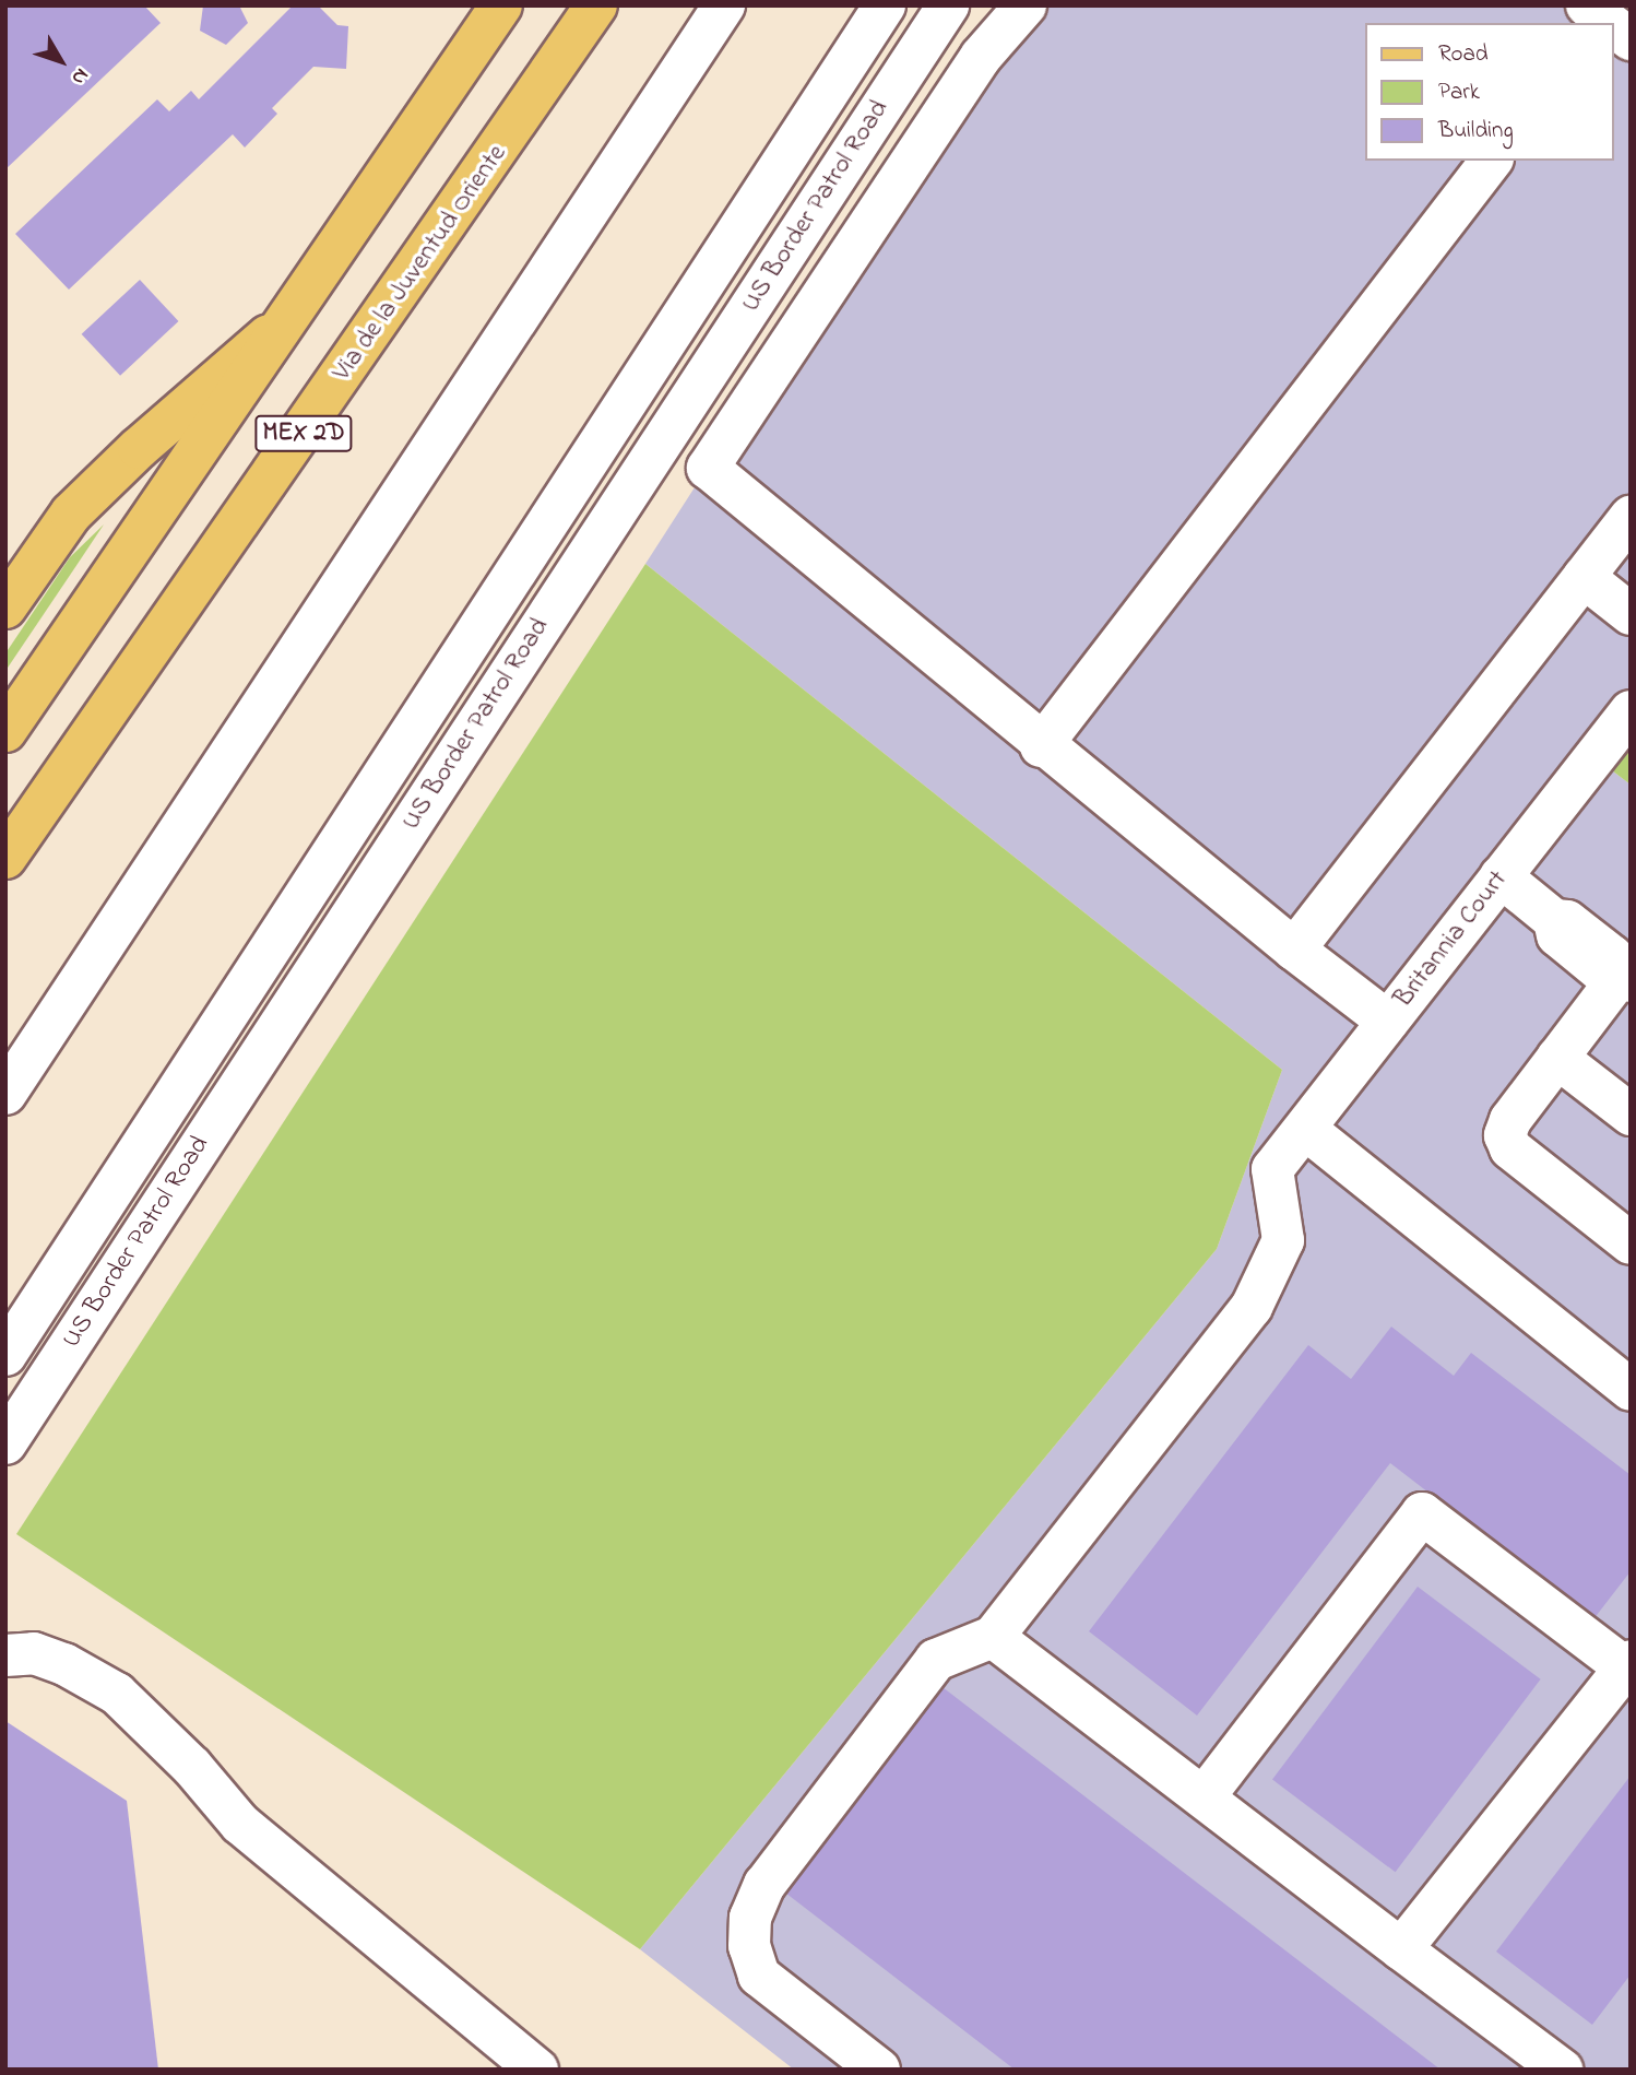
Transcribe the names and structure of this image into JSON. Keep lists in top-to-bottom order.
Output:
{
  "streets": {
    "main road": ["Via de la Juventud Oriente", "MEX 2D"],
    "street": ["US Border Patrol Road", "Britannia Court"]
  },
  "legend": ["Road", "Park", "Building"],
  "north": "bottom right"
}
